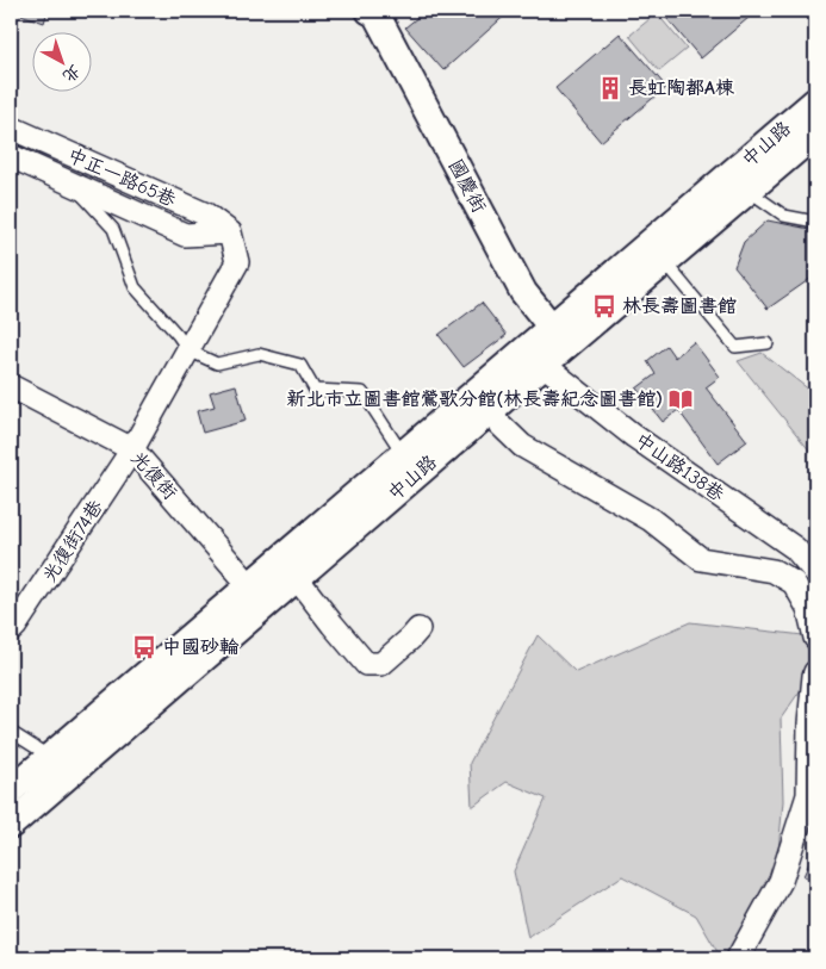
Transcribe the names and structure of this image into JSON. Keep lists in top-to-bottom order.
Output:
{
  "streets": {
    "street": [
      "中山路",
      "中正一路65巷",
      "國慶街",
      "中山路138巷",
      "光復街",
      "光復街74巷"
    ]
  },
  "crossings": [
    ["中山路", "中正一路65巷"],
    ["中山路", "國慶街"],
    ["中山路", "中山路138巷"],
    ["中山路", "光復街"],
    ["光復街", "光復街74巷"]
  ],
  "places": {
    "building": ["長虹陶都A棟"],
    "bus stop": ["林長壽圖書館", "中國砂輪"],
    "library": ["新北市立圖書館鶯歌分館(林長壽紀念圖書館)"]
  },
  "north": "bottom right"
}
